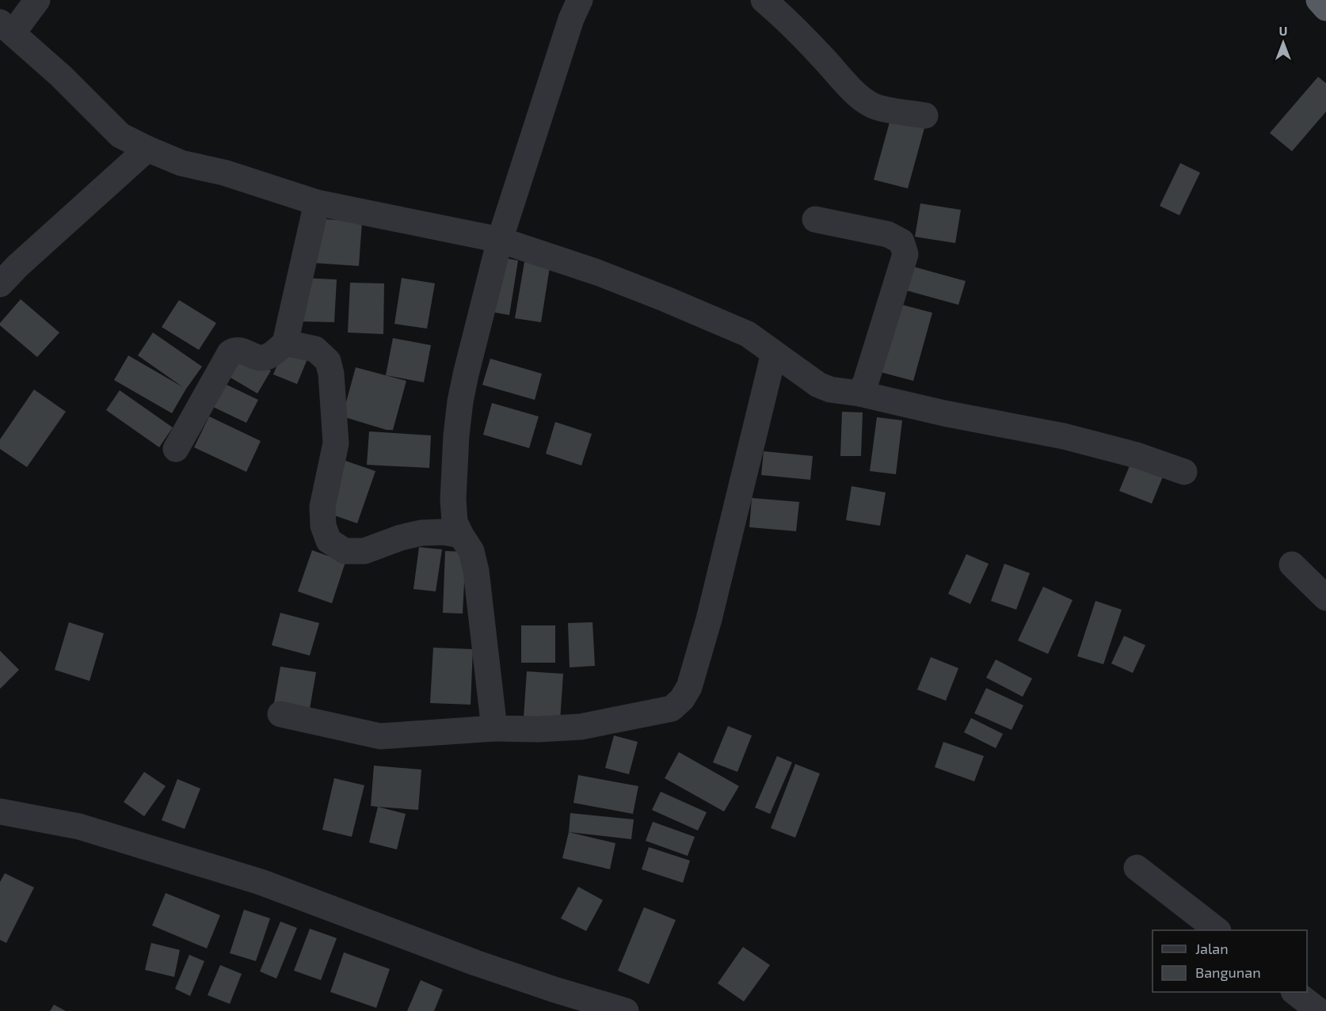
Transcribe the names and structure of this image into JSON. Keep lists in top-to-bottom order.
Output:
{
  "legend": ["Jalan", "Bangunan"],
  "north": "top"
}
